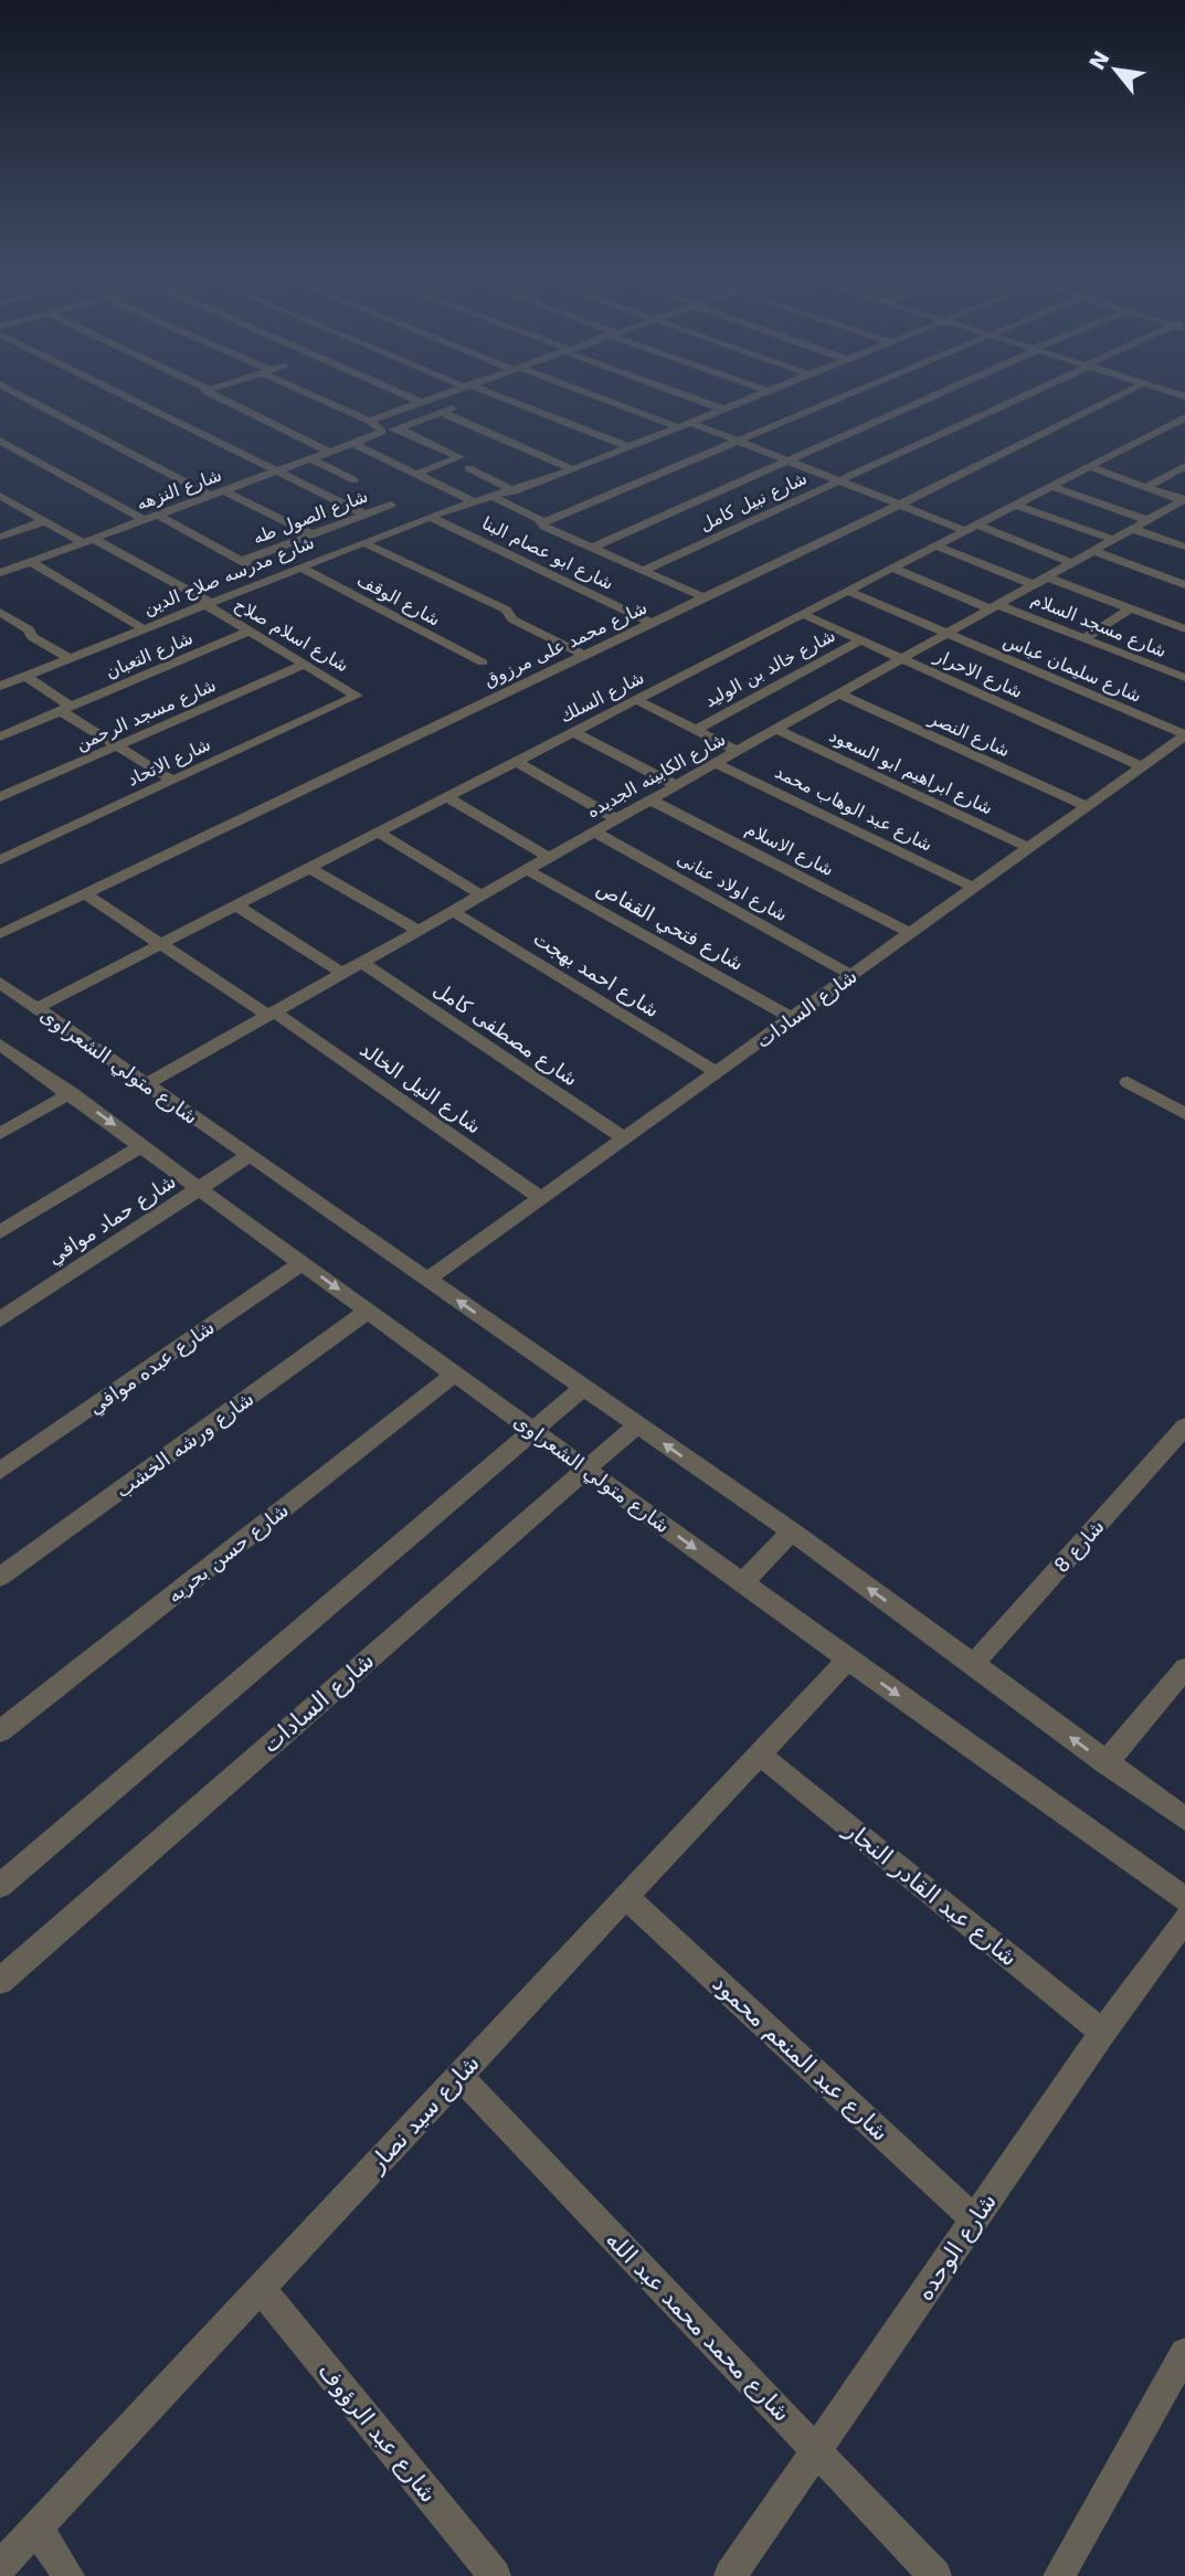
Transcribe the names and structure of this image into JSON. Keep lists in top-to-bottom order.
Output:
{
  "streets": {
    "street": [
      "شارع النزهه",
      "شارع نبيل كامل",
      "شارع الصول طه",
      "شارع ابو عصام البنا",
      "شارع مدرسه صلاح الدين",
      "شارع الوقف",
      "شارع مسجد السلام",
      "شارع اسلام صلاح",
      "شارع محمد على مرزوق",
      "شارع التعبان",
      "شارع خالد بن الوليد",
      "شارع سليمان عباس",
      "شارع الاحرار",
      "شارع السلك",
      "شارع مسجد الرحمن",
      "شارع النصر",
      "شارع الاتحاد",
      "شارع ابراهيم ابو السعود",
      "شارع الكابينه الجديده",
      "شارع عبد الوهاب محمد",
      "شارع الاسلام",
      "شارع اولاد عنانى",
      "شارع فتحي القفاص",
      "شارع احمد بهجت",
      "شارع السادات",
      "شارع مصطفى كامل",
      "شارع متولي الشعراوى",
      "شارع النيل الخالد",
      "شارع حماد موافي",
      "شارع عبده موافي",
      "شارع ورشه الخشب",
      "شارع 8",
      "شارع حسن بحريه",
      "شارع عبد القادر النجار",
      "شارع عبد المنعم محمود",
      "شارع سيد نصار",
      "شارع الوحده",
      "شارع محمد محمد عبد الله",
      "شارع عبد الرؤوف"
    ]
  },
  "crossings": [
    ["شارع النزهه", "شارع اسلام صلاح"],
    ["شارع ابو عصام البنا", "شارع مدرسه صلاح الدين"],
    ["شارع ابو عصام البنا", "شارع محمد على مرزوق"],
    ["شارع مدرسه صلاح الدين", "شارع الوقف"],
    ["شارع مدرسه صلاح الدين", "شارع اسلام صلاح"],
    ["شارع مسجد السلام", "شارع السلك"],
    ["شارع مسجد السلام", "شارع الكابينه الجديده"],
    ["شارع اسلام صلاح", "شارع التعبان"],
    ["شارع اسلام صلاح", "شارع مسجد الرحمن"],
    ["شارع اسلام صلاح", "شارع الاتحاد"],
    ["شارع محمد على مرزوق", "شارع النيل الخالد"],
    ["شارع خالد بن الوليد", "شارع الاحرار"],
    ["شارع سليمان عباس", "شارع السلك"],
    ["شارع سليمان عباس", "شارع الكابينه الجديده"],
    ["شارع سليمان عباس", "شارع السادات"],
    ["شارع الاحرار", "شارع السلك"],
    ["شارع الاحرار", "شارع الكابينه الجديده"],
    ["شارع الاحرار", "شارع السادات"],
    ["شارع السلك", "شارع متولي الشعراوى"],
    ["شارع السلك", "شارع النيل الخالد"],
    ["شارع النصر", "شارع الكابينه الجديده"],
    ["شارع النصر", "شارع السادات"],
    ["شارع ابراهيم ابو السعود", "شارع الكابينه الجديده"],
    ["شارع ابراهيم ابو السعود", "شارع السادات"],
    ["شارع الكابينه الجديده", "شارع عبد الوهاب محمد"],
    ["شارع الكابينه الجديده", "شارع الاسلام"],
    ["شارع الكابينه الجديده", "شارع اولاد عنانى"],
    ["شارع الكابينه الجديده", "شارع فتحي القفاص"],
    ["شارع الكابينه الجديده", "شارع احمد بهجت"],
    ["شارع الكابينه الجديده", "شارع مصطفى كامل"],
    ["شارع الكابينه الجديده", "شارع متولي الشعراوى"],
    ["شارع الكابينه الجديده", "شارع النيل الخالد"],
    ["شارع عبد الوهاب محمد", "شارع السادات"],
    ["شارع الاسلام", "شارع السادات"],
    ["شارع اولاد عنانى", "شارع السادات"],
    ["شارع فتحي القفاص", "شارع السادات"],
    ["شارع احمد بهجت", "شارع السادات"],
    ["شارع السادات", "شارع مصطفى كامل"],
    ["شارع السادات", "شارع متولي الشعراوى"],
    ["شارع السادات", "شارع النيل الخالد"],
    ["شارع متولي الشعراوى", "شارع حماد موافي"],
    ["شارع متولي الشعراوى", "شارع عبده موافي"],
    ["شارع متولي الشعراوى", "شارع ورشه الخشب"],
    ["شارع متولي الشعراوى", "شارع 8"],
    ["شارع متولي الشعراوى", "شارع حسن بحريه"],
    ["شارع متولي الشعراوى", "شارع سيد نصار"],
    ["شارع عبد القادر النجار", "شارع سيد نصار"],
    ["شارع عبد القادر النجار", "شارع الوحده"],
    ["شارع عبد المنعم محمود", "شارع سيد نصار"],
    ["شارع عبد المنعم محمود", "شارع الوحده"],
    ["شارع سيد نصار", "شارع محمد محمد عبد الله"],
    ["شارع سيد نصار", "شارع عبد الرؤوف"],
    ["شارع الوحده", "شارع محمد محمد عبد الله"]
  ],
  "north": "top left"
}
